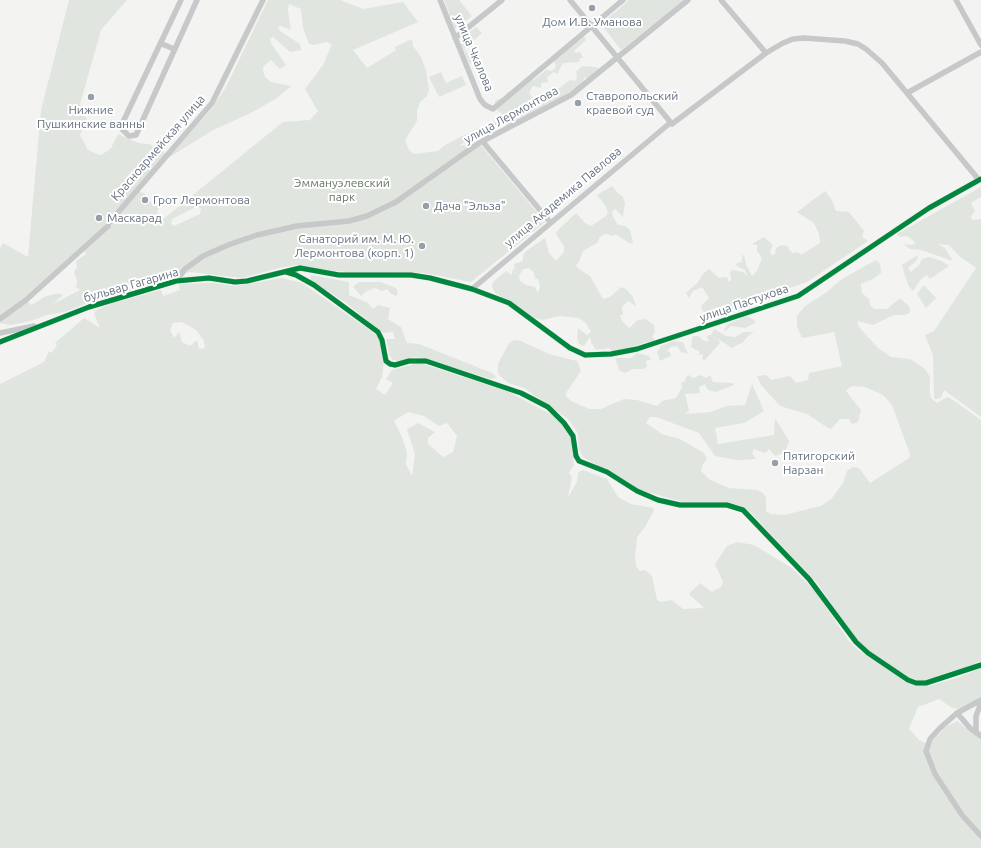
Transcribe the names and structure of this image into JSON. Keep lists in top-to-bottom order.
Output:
{
  "streets": {
    "street": [
      "улица Чкалова",
      "улица Лермонтова",
      "Красноармейская улица",
      "улица Академика Павлова",
      "бульвар Гагарина",
      "улица Пастухова"
    ]
  },
  "crossings": [
    ["улица Чкалова", "улица Лермонтова"],
    ["улица Лермонтова", "бульвар Гагарина"],
    ["улица Академика Павлова", "бульвар Гагарина"],
    ["улица Академика Павлова", "улица Пастухова"],
    ["бульвар Гагарина", "улица Пастухова"]
  ],
  "parks": ["Эммануэлевский парк"],
  "places": [
    "Дом И.В. Уманова",
    "Нижние Пушкинские ванны",
    "Ставропольский краевой суд",
    "Грот Лермонтова",
    "Дача \"Эльза\"",
    "Маскарад",
    "Санаторий им. М. Ю. Лермонтова (корп. 1)",
    "Пятигорский Нарзан"
  ]
}
